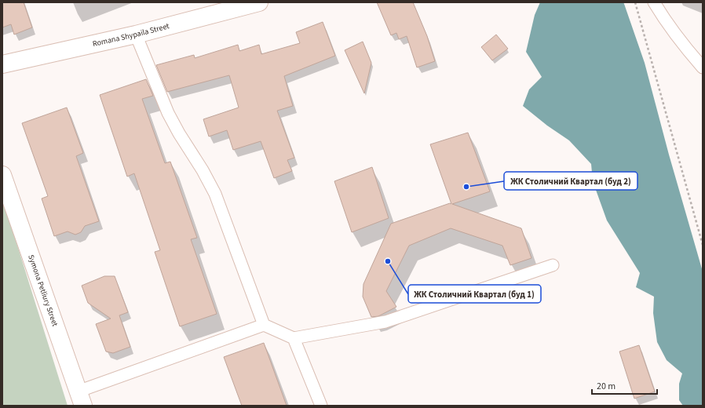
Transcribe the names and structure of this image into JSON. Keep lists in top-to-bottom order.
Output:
{
  "streets": {
    "street": ["Romana Shypaila Street", "Symona Petliury Street"]
  },
  "places": ["ЖК Столичний Квартал (буд 2)", "ЖК Столичний Квартал (буд 1)"],
  "scale_bar": "20 m"
}
